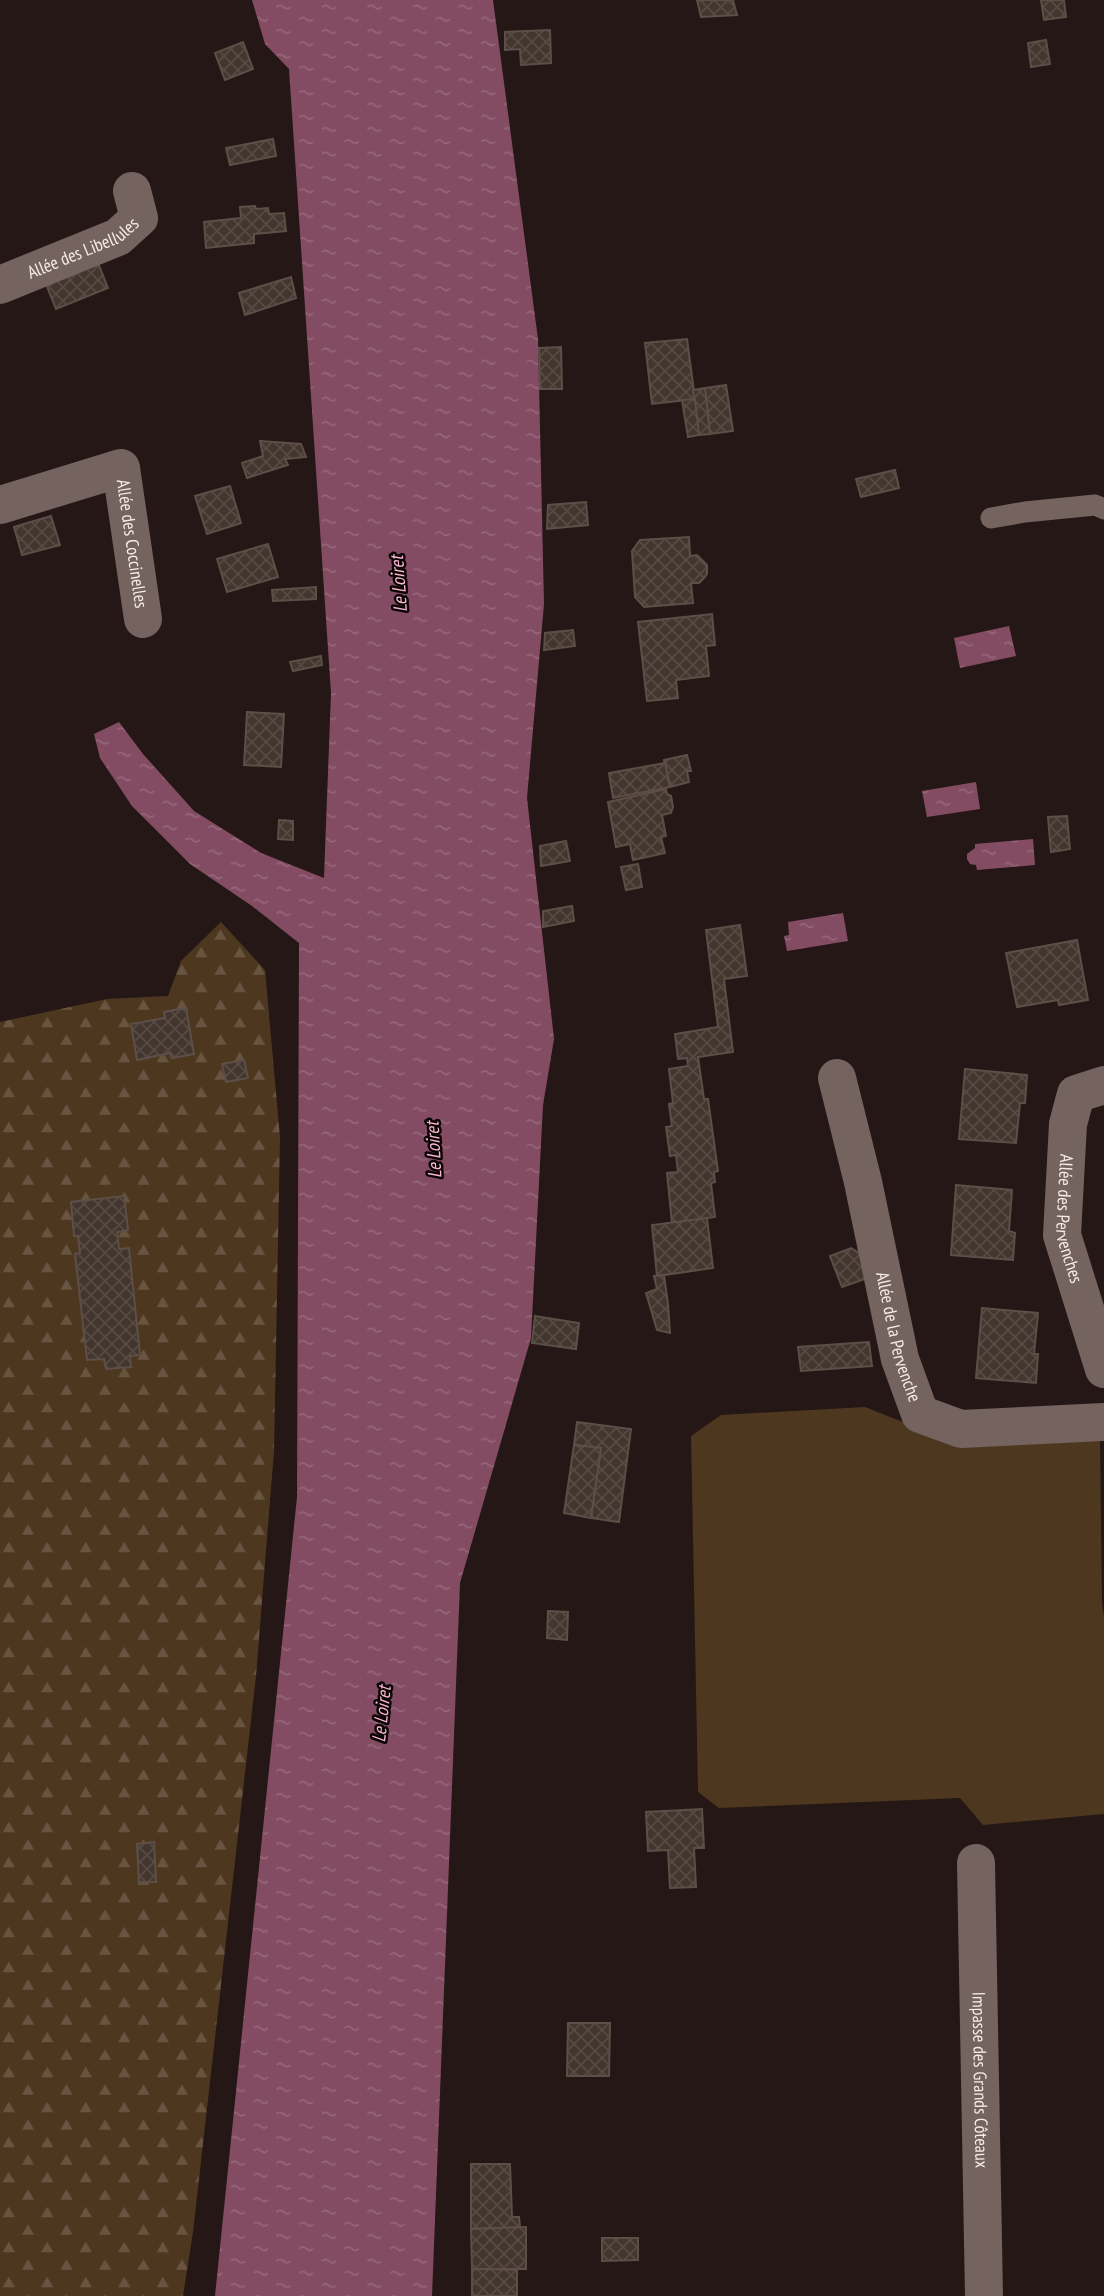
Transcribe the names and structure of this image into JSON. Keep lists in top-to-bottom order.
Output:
{
  "streets": {
    "street": [
      "Allée des Libellules",
      "Allée des Coccinelles",
      "Allée des Pervenches",
      "Allée de la Pervenche",
      "Impasse des Grands Côteaux"
    ]
  },
  "water": ["Le Loiret"]
}
